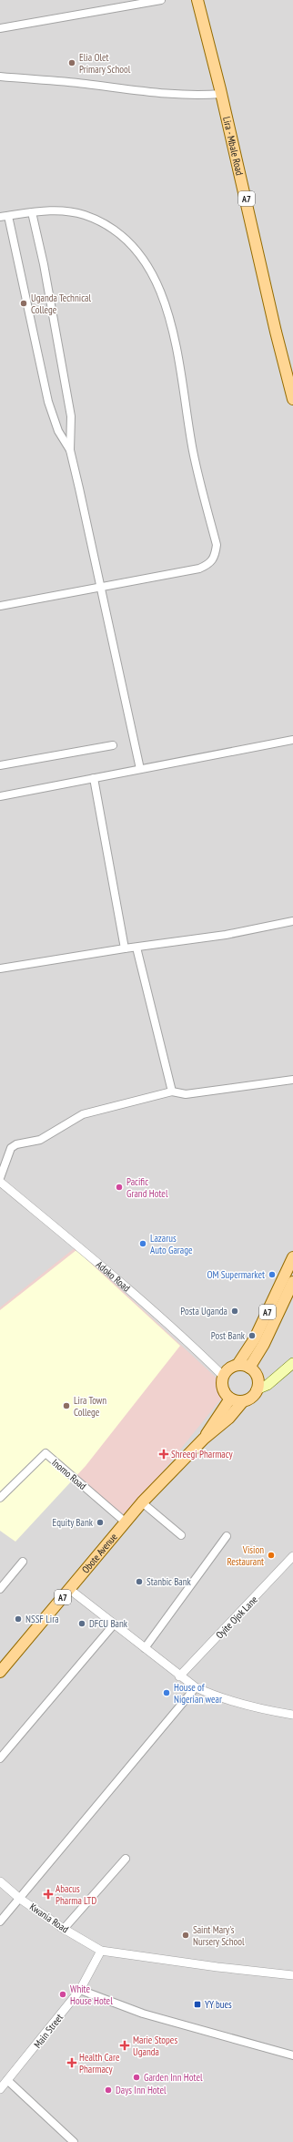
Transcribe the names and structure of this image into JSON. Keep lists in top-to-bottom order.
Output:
{
  "streets": {
    "main road": ["Lira - Mbale Road", "A7", "Obote Avenue"],
    "street": [
      "Adoko Road",
      "Inomo Road",
      "Oyite Ojok Lane",
      "Kwania Road",
      "Main Street"
    ]
  },
  "crossings": [
    ["A7", "Adoko Road"],
    ["A7", "Obote Avenue"],
    ["Adoko Road", "Obote Avenue"],
    ["Inomo Road", "Obote Avenue"],
    ["Kwania Road", "Main Street"]
  ],
  "places": {
    "other": [
      "Elia Olet Primary School",
      "Uganda Technical College",
      "Pacific Grand Hotel",
      "Lazarus Auto Garage",
      "OM Supermarket",
      "Posta Uganda",
      "Post Bank",
      "Lira Town College",
      "Equity Bank",
      "Vision Restaurant",
      "Stanbic Bank",
      "NSSF Lira",
      "DFCU Bank",
      "House of Nigerian wear",
      "Saint Mary's Nursery School",
      "White House Hotel",
      "Garden Inn Hotel",
      "Days Inn Hotel"
    ],
    "health": [
      "Shreegi Pharmacy",
      "Abacus Pharma LTD",
      "Marie Stopes Uganda",
      "Health Care Pharmacy"
    ],
    "transit": ["YY bues"]
  }
}
